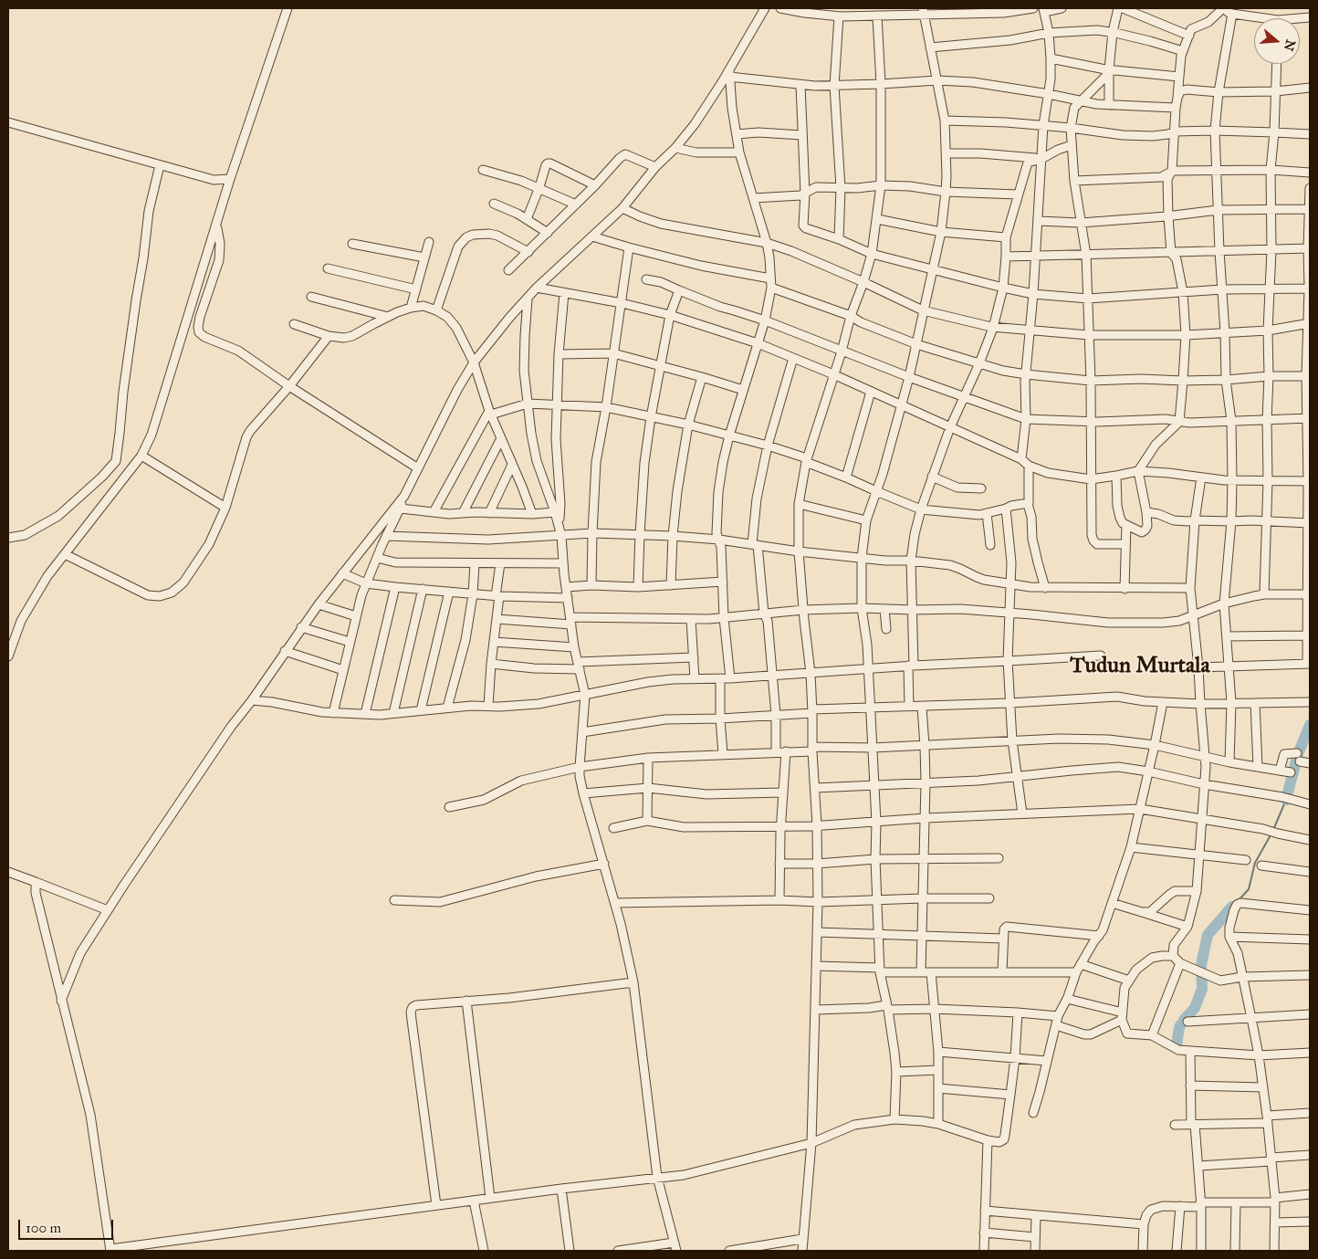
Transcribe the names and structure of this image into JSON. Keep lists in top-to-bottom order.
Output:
{
  "districts": ["Tudun Murtala"],
  "scale_bar": "100 m",
  "north": "right"
}
